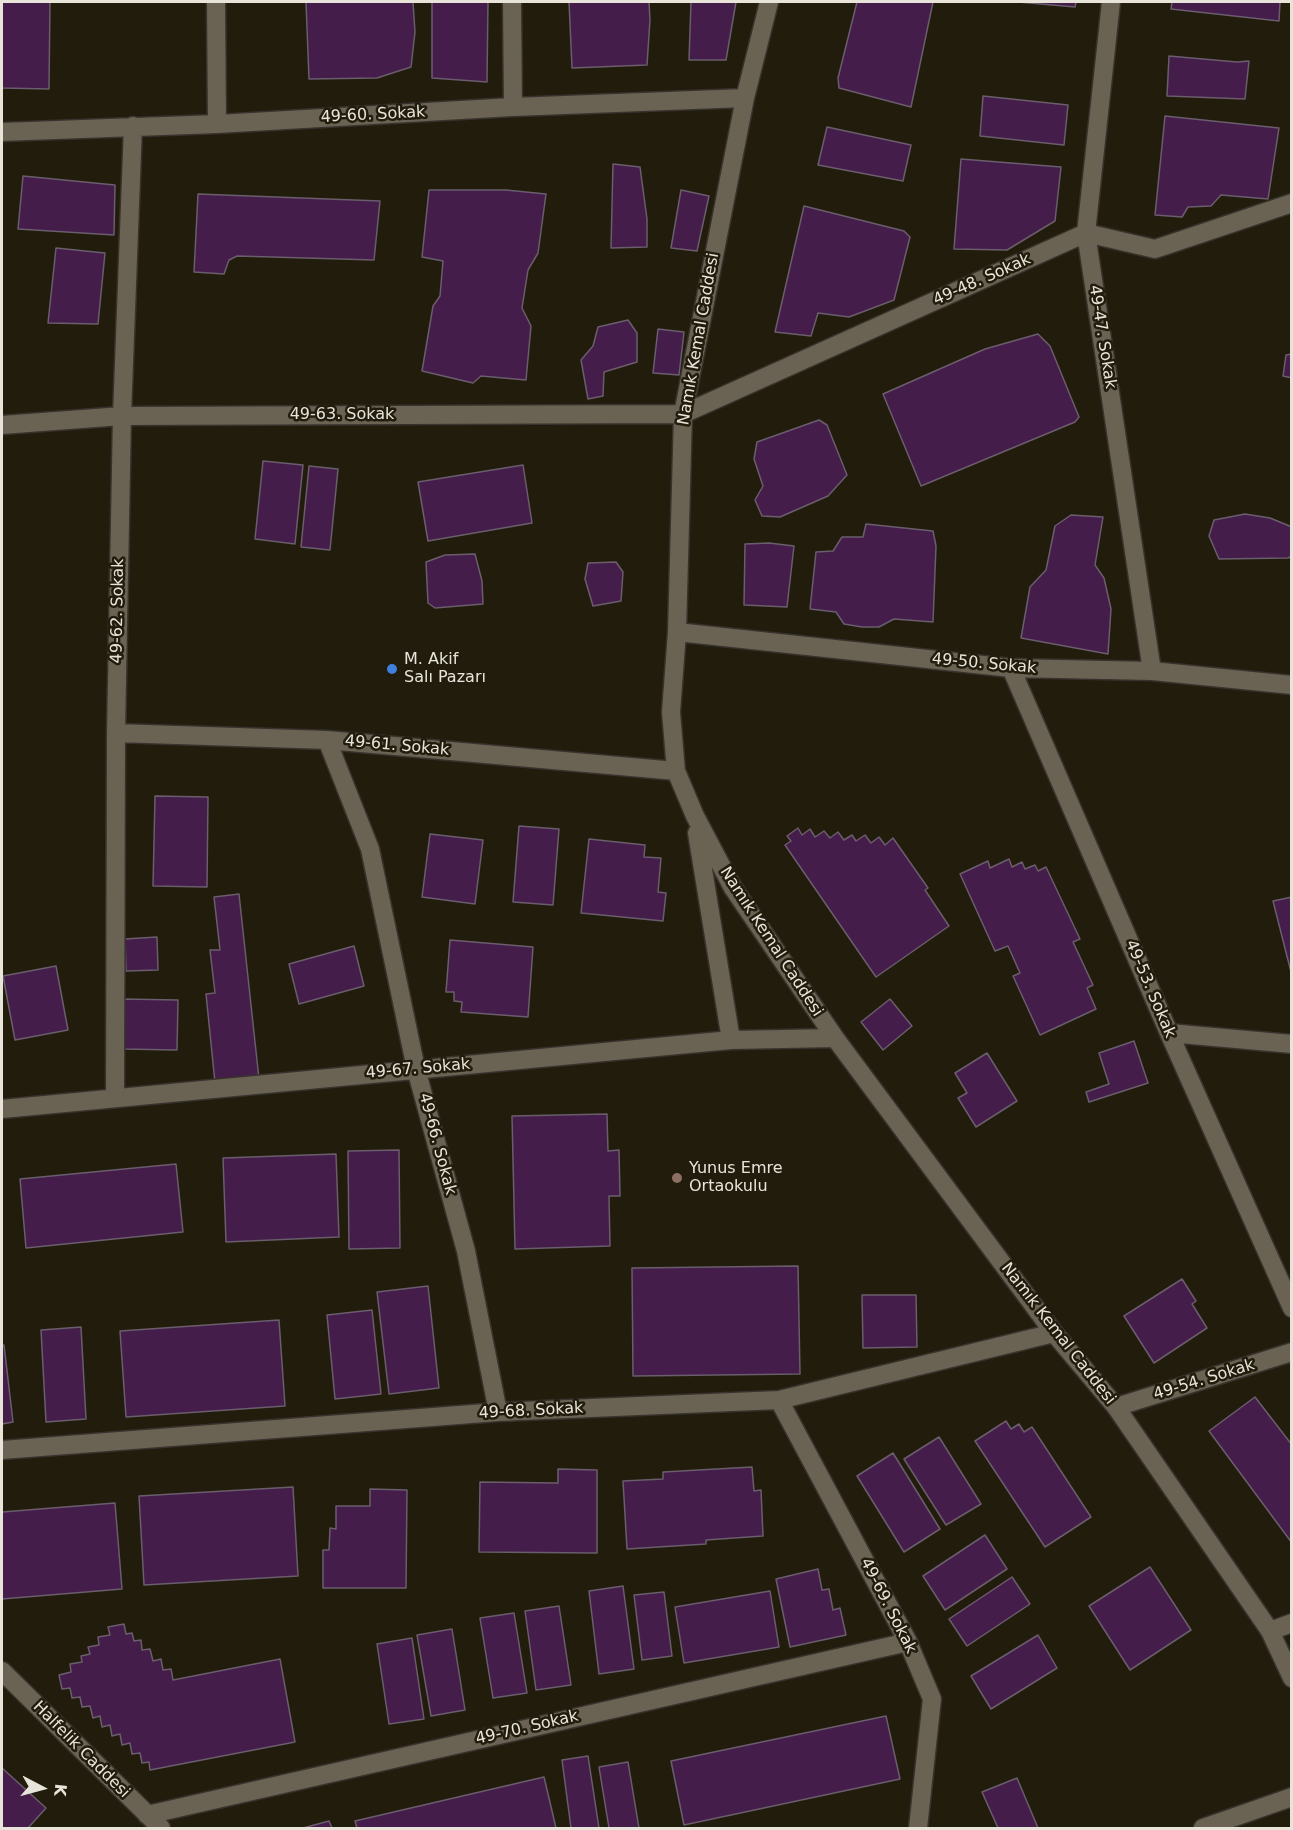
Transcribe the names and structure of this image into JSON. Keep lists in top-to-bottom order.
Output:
{
  "streets": {
    "street": [
      "49-60. Sokak",
      "49-48. Sokak",
      "49-47. Sokak",
      "Namık Kemal Caddesi",
      "49-63. Sokak",
      "49-62. Sokak",
      "49-50. Sokak",
      "49-61. Sokak",
      "49-53. Sokak",
      "49-67. Sokak",
      "49-66. Sokak",
      "49-54. Sokak",
      "49-68. Sokak",
      "49-69. Sokak",
      "49-70. Sokak",
      "Halfelik Caddesi"
    ]
  },
  "crossings": [
    ["49-60. Sokak", "Namık Kemal Caddesi"],
    ["49-60. Sokak", "49-62. Sokak"],
    ["49-48. Sokak", "49-47. Sokak"],
    ["49-48. Sokak", "Namık Kemal Caddesi"],
    ["49-48. Sokak", "49-63. Sokak"],
    ["49-47. Sokak", "49-50. Sokak"],
    ["Namık Kemal Caddesi", "49-63. Sokak"],
    ["Namık Kemal Caddesi", "49-50. Sokak"],
    ["Namık Kemal Caddesi", "49-61. Sokak"],
    ["Namık Kemal Caddesi", "49-67. Sokak"],
    ["Namık Kemal Caddesi", "49-54. Sokak"],
    ["Namık Kemal Caddesi", "49-68. Sokak"],
    ["49-63. Sokak", "49-62. Sokak"],
    ["49-62. Sokak", "49-61. Sokak"],
    ["49-62. Sokak", "49-67. Sokak"],
    ["49-50. Sokak", "49-53. Sokak"],
    ["49-61. Sokak", "49-66. Sokak"],
    ["49-67. Sokak", "49-66. Sokak"],
    ["49-66. Sokak", "49-68. Sokak"],
    ["49-68. Sokak", "49-69. Sokak"],
    ["49-69. Sokak", "49-70. Sokak"],
    ["49-70. Sokak", "Halfelik Caddesi"]
  ],
  "places": ["M. Akif Salı Pazarı", "Yunus Emre Ortaokulu"],
  "north": "right"
}
